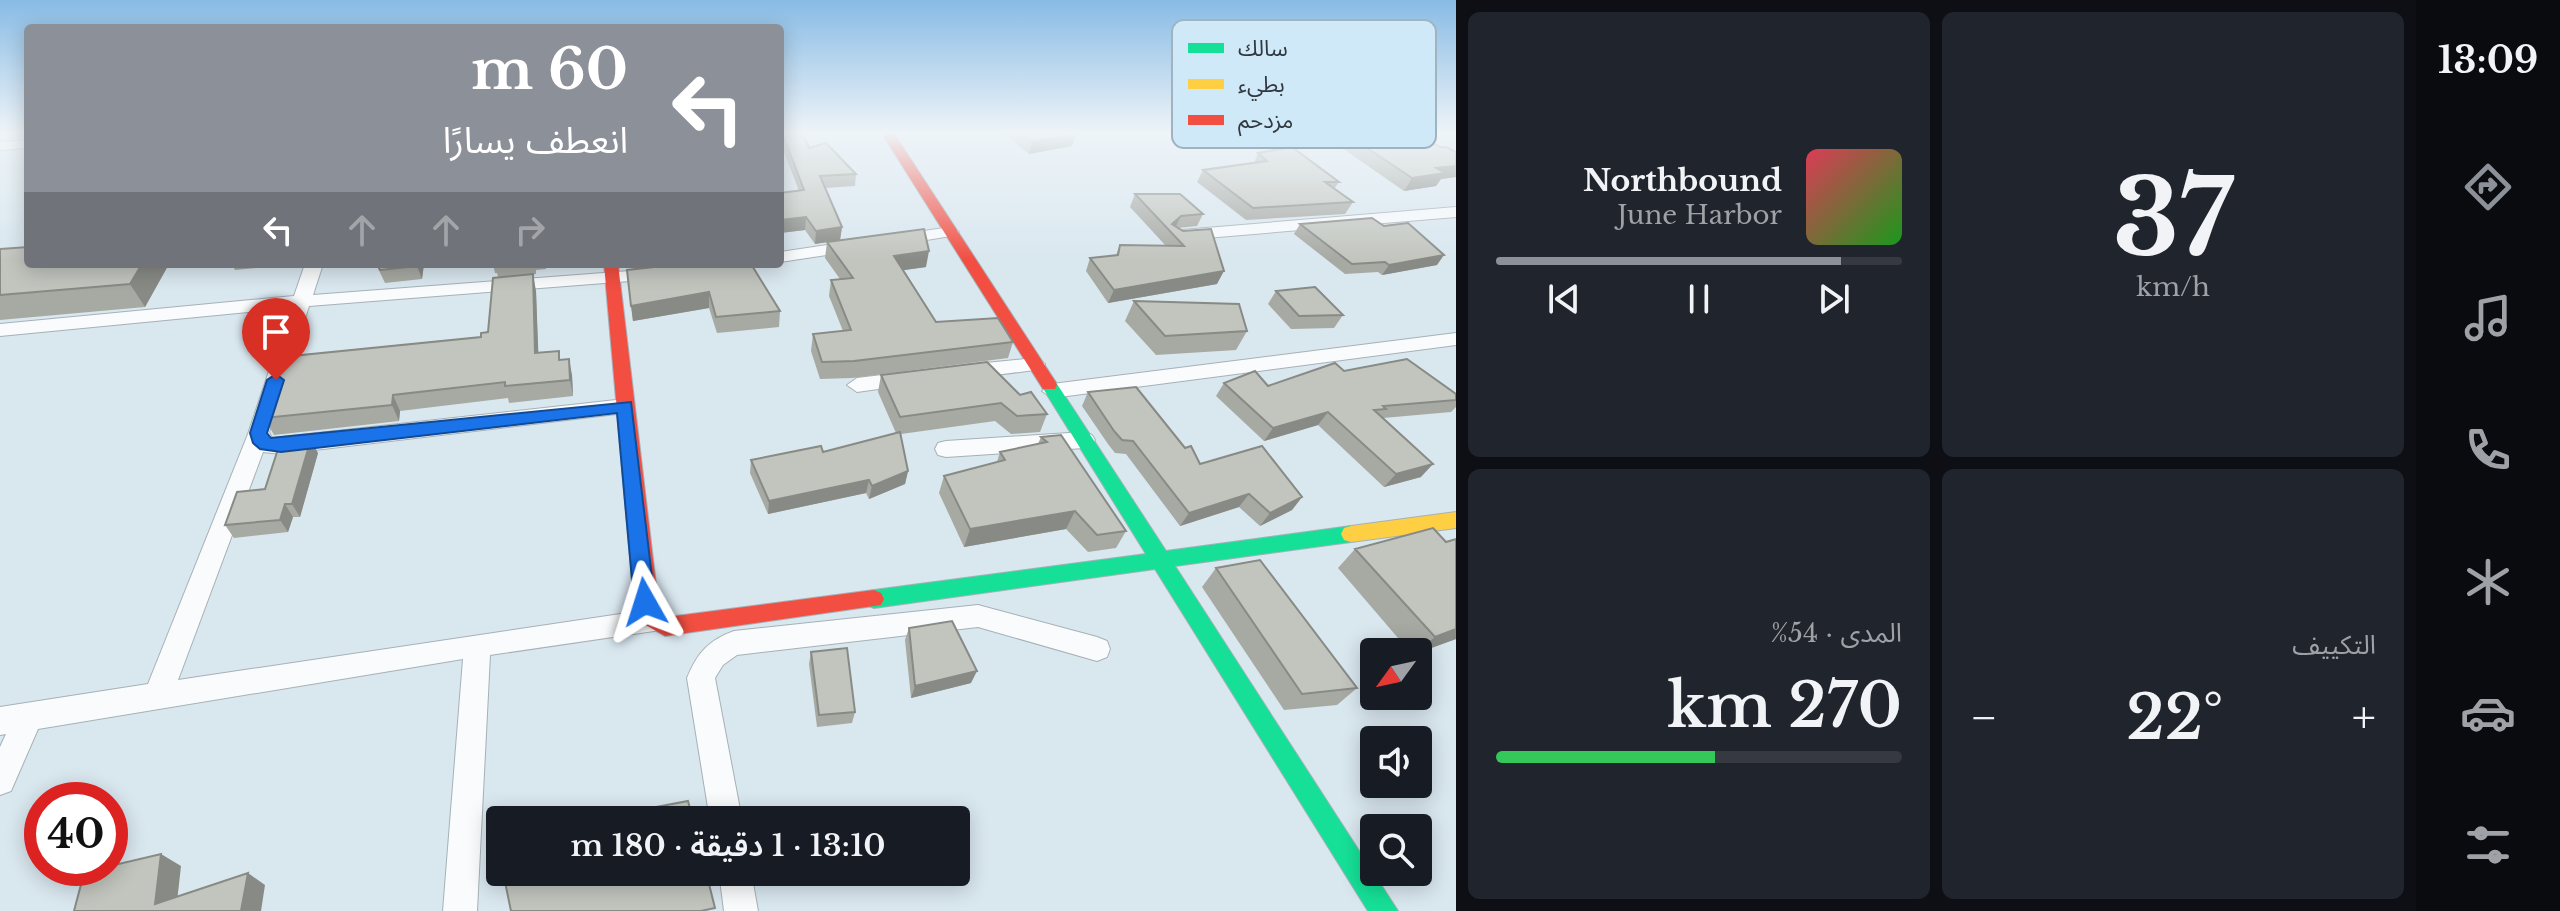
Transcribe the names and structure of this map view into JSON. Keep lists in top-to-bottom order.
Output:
{
  "legend": ["سالك", "بطيء", "مزدحم"],
  "north": "bottom left",
  "page": {
    "tabs": "13:09",
    "tile": [
      ["37", "km/h"],
      "التكييف",
      ["المدى · 54%", "270 km"]
    ],
    "turn": ["60 m", "انعطف يسارًا"],
    "song": ["Northbound", "June Harbor"],
    "heat": ["−", "22°", "+"],
    "limit": "40",
    "trip": "13:10 · 1 دقيقة · 180 m"
  }
}
